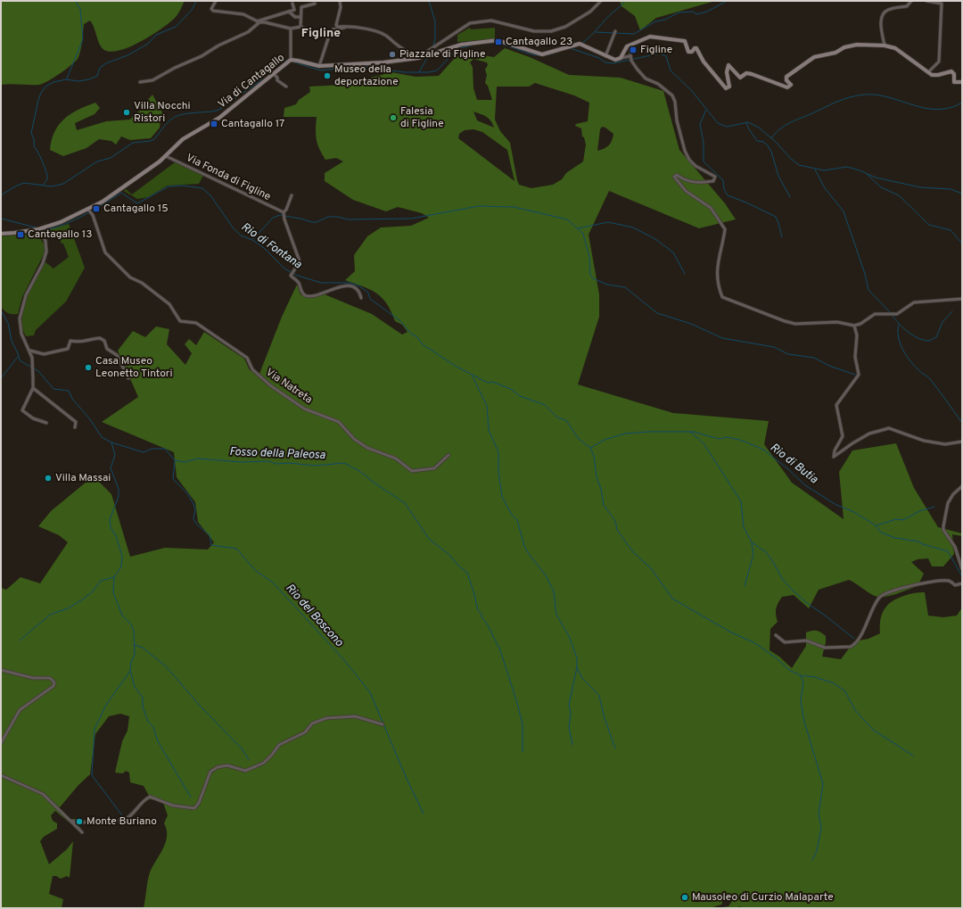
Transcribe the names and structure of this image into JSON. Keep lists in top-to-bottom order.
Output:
{
  "streets": {
    "street": ["Via di Cantagallo", "Via Fonda di Figline", "Via Natreta"]
  },
  "crossings": [
    ["Via di Cantagallo", "Via Fonda di Figline"],
    ["Via di Cantagallo", "Via Natreta"]
  ],
  "districts": ["Figline"],
  "water": [
    "Rio di Fontana",
    "Fosso della Paleosa",
    "Rio di Butia",
    "Rio del Boscono"
  ],
  "places": {
    "transit": [
      "Cantagallo 23",
      "Figline",
      "Cantagallo 17",
      "Cantagallo 15",
      "Cantagallo 13"
    ],
    "other": [
      "Piazzale di Figline",
      "Museo della deportazione",
      "Villa Nocchi Ristori",
      "Falesia di Figline",
      "Casa Museo Leonetto Tintori",
      "Villa Massai",
      "Monte Buriano",
      "Mausoleo di Curzio Malaparte"
    ]
  }
}
